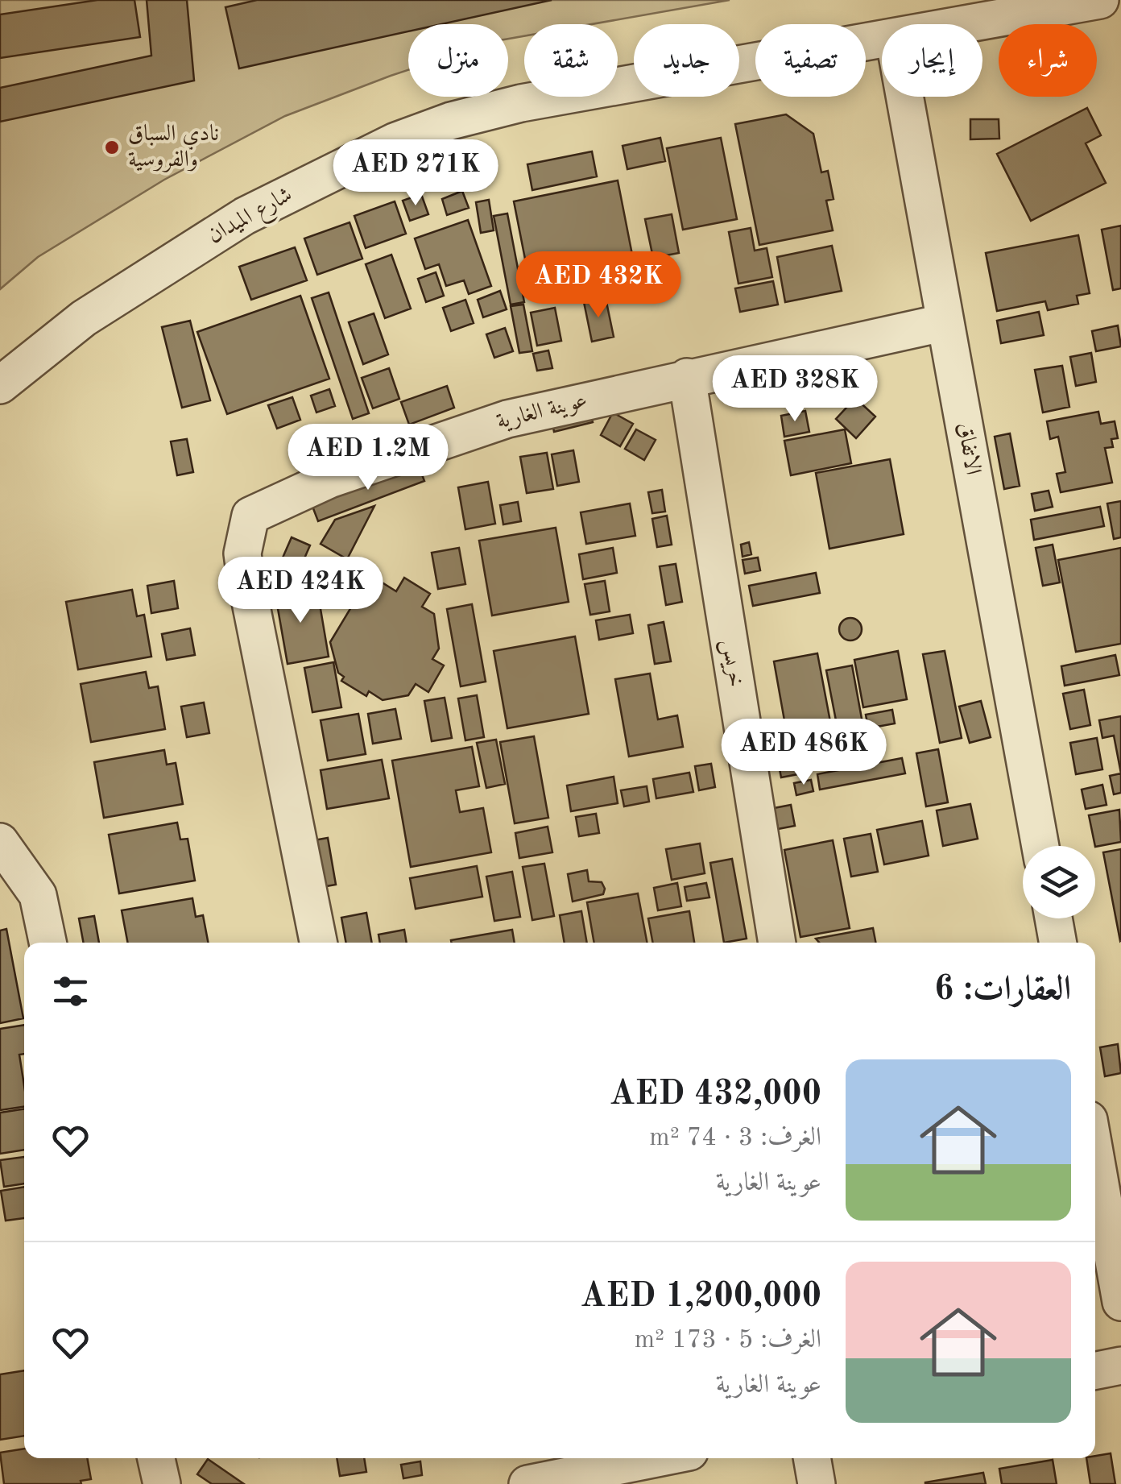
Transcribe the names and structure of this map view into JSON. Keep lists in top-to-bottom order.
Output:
{
  "streets": {
    "street": [
      "شارع الميدان",
      "عوينة الغارية",
      "الاتفاق",
      "خريس"
    ]
  },
  "crossings": [
    ["عوينة الغارية", "الاتفاق"],
    ["عوينة الغارية", "خريس"]
  ],
  "places": ["نادي السباق والفروسية"],
  "page": {
    "chip": [
      "شراء",
      "إيجار",
      "تصفية",
      "جديد",
      "شقة",
      "منزل"
    ],
    "price": [
      "AED 271K",
      "AED 432K",
      "AED 328K",
      "AED 1.2M",
      "AED 424K",
      "AED 486K"
    ],
    "heading": "العقارات: 6",
    "list": [
      {
        "name": "AED 432,000",
        "note": "الغرف: 3 · 74 m² · عوينة الغارية"
      },
      {
        "name": "AED 1,200,000",
        "note": "الغرف: 5 · 173 m² · عوينة الغارية"
      }
    ]
  }
}
